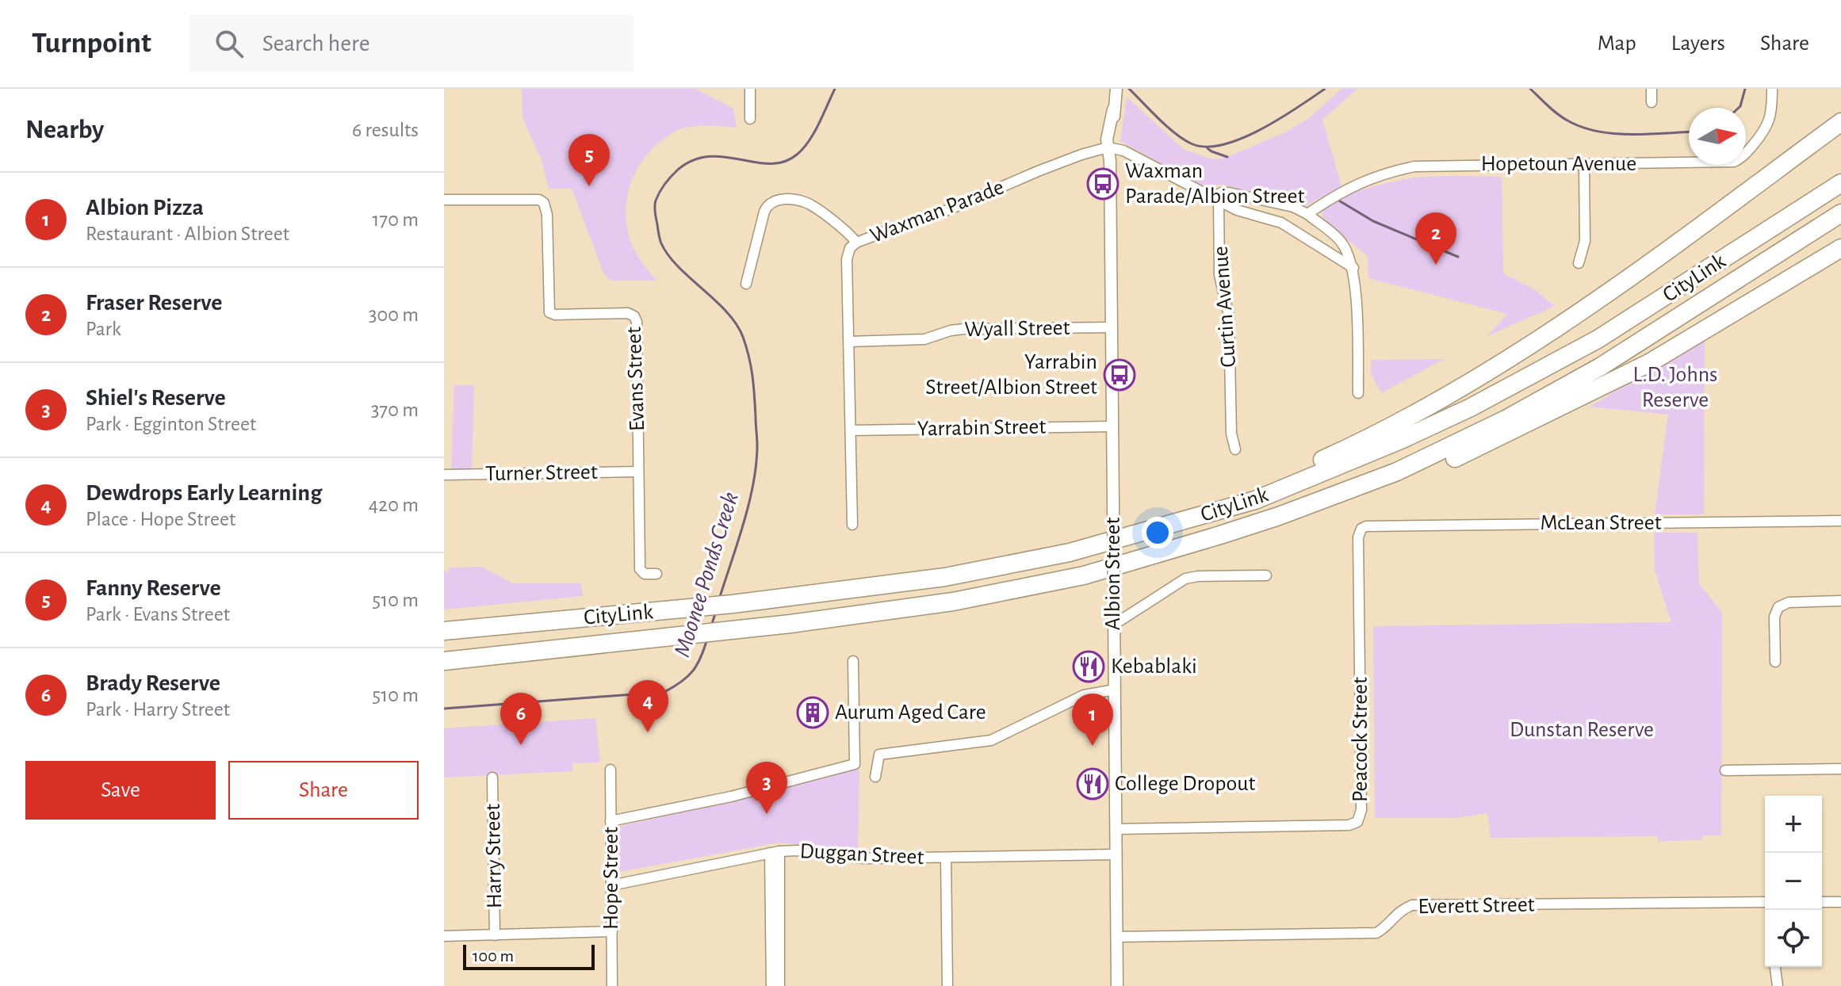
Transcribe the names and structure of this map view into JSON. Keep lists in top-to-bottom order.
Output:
{
  "streets": {
    "highway": ["CityLink"],
    "street": [
      "Hopetoun Avenue",
      "Waxman Parade",
      "Curtin Avenue",
      "Wyall Street",
      "Evans Street",
      "Yarrabin Street",
      "Turner Street",
      "McLean Street",
      "Albion Street",
      "Peacock Street",
      "Duggan Street",
      "Harry Street",
      "Hope Street",
      "Everett Street"
    ]
  },
  "crossings": [
    ["Waxman Parade", "Wyall Street"],
    ["Waxman Parade", "Yarrabin Street"],
    ["Waxman Parade", "Albion Street"],
    ["Wyall Street", "Albion Street"],
    ["Evans Street", "Turner Street"],
    ["Yarrabin Street", "Albion Street"],
    ["McLean Street", "Peacock Street"],
    ["Albion Street", "Peacock Street"],
    ["Albion Street", "Duggan Street"],
    ["Albion Street", "Everett Street"],
    ["Duggan Street", "Hope Street"]
  ],
  "water": ["Moonee Ponds Creek"],
  "parks": ["L.D. Johns Reserve", "Dunstan Reserve"],
  "places": {
    "bus stop": ["Waxman Parade/Albion Street", "Yarrabin Street/Albion Street"],
    "restaurant": ["Kebablaki", "College Dropout"],
    "building": ["Aurum Aged Care"]
  },
  "scale_bar": "100 m",
  "north": "right",
  "page": {
    "header": "Turnpoint",
    "search": "Search here",
    "nav": ["Map", "Layers", "Share"],
    "heading": ["Nearby", "6 results"],
    "pins": [
      "5",
      "2",
      "4",
      "6",
      "1",
      "3"
    ],
    "list": [
      {
        "mark": "1",
        "name": "Albion Pizza",
        "note": "Restaurant · Albion Street",
        "value": "170 m"
      },
      {
        "mark": "2",
        "name": "Fraser Reserve",
        "note": "Park",
        "value": "300 m"
      },
      {
        "mark": "3",
        "name": "Shiel's Reserve",
        "note": "Park · Egginton Street",
        "value": "370 m"
      },
      {
        "mark": "4",
        "name": "Dewdrops Early Learning",
        "note": "Place · Hope Street",
        "value": "420 m"
      },
      {
        "mark": "5",
        "name": "Fanny Reserve",
        "note": "Park · Evans Street",
        "value": "510 m"
      },
      {
        "mark": "6",
        "name": "Brady Reserve",
        "note": "Park · Harry Street",
        "value": "510 m"
      }
    ],
    "buttons": ["Save", "Share"],
    "map_buttons": ["+", "−"],
    "scale": "100 m"
  }
}
